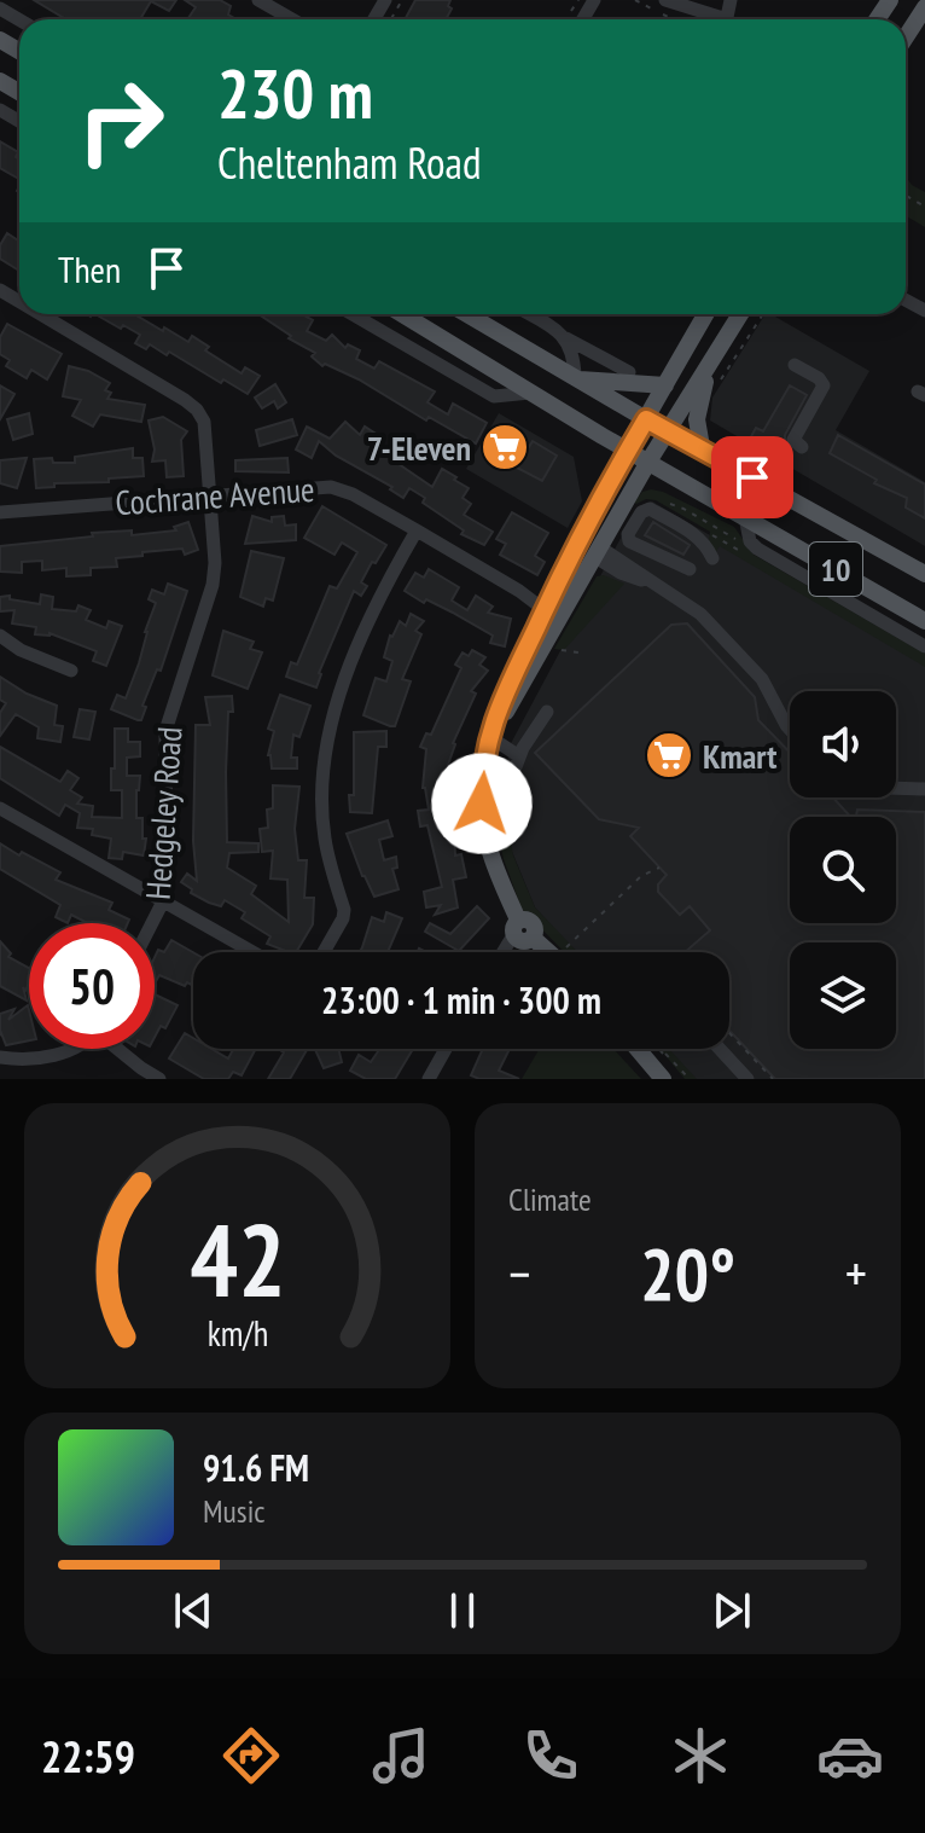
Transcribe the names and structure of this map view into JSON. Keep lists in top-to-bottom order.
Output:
{
  "streets": {
    "main road": ["10"],
    "street": ["Cochrane Avenue", "Hedgeley Road"]
  },
  "crossings": [
    ["Cochrane Avenue", "Hedgeley Road"]
  ],
  "places": {
    "supermarket": ["7-Eleven", "Kmart"]
  },
  "page": {
    "turn": ["230 m", "Cheltenham Road"],
    "then": "Then",
    "limit": "50",
    "trip": "23:00 · 1 min · 300 m",
    "tile": "Climate",
    "heat": ["−", "20°", "+"],
    "song": ["91.6 FM", "Music"],
    "tabs": "22:59",
    "gauge": ["42", "km/h"]
  }
}
